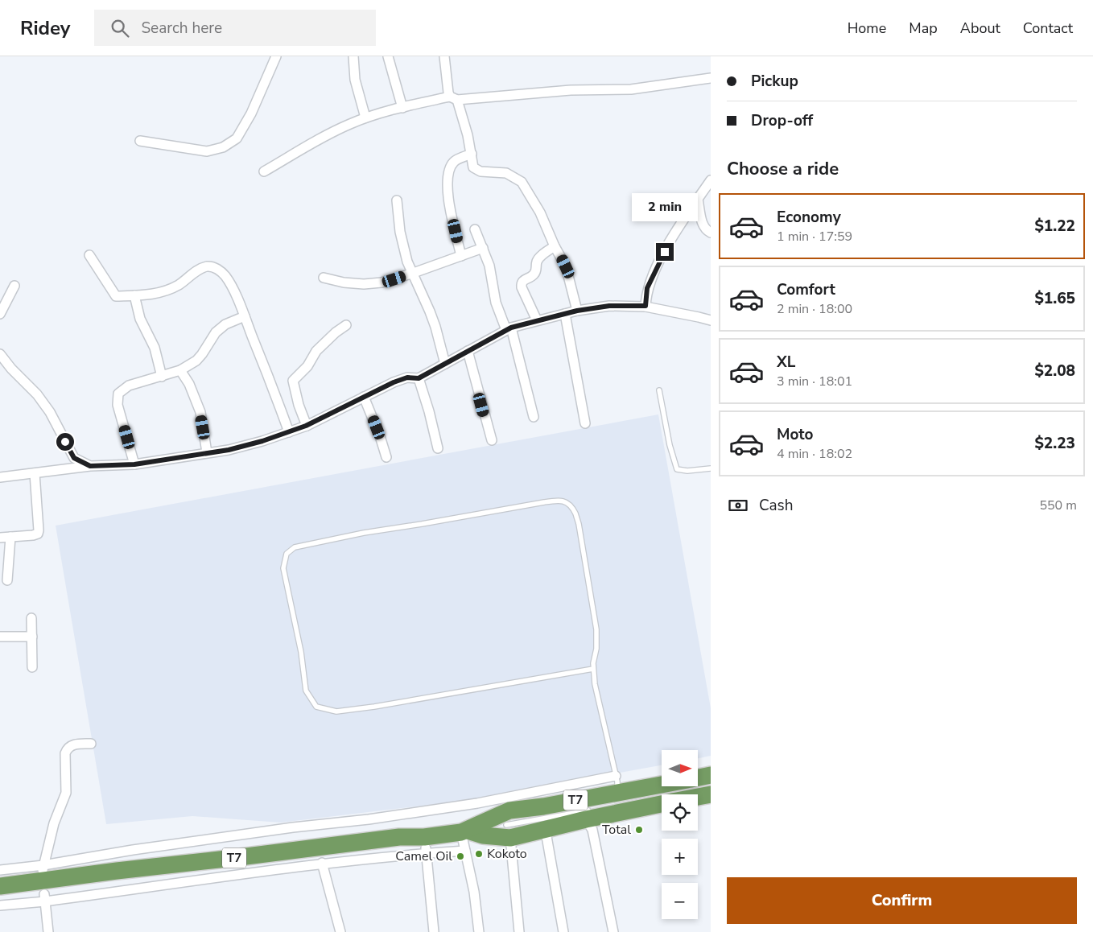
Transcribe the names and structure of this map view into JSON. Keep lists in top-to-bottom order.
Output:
{
  "streets": {
    "highway": ["T7"]
  },
  "places": ["Total", "Kokoto", "Camel Oil"],
  "north": "right",
  "page": {
    "header": "Ridey",
    "search": "Search here",
    "nav": [
      "Home",
      "Map",
      "About",
      "Contact"
    ],
    "banner": ["Pickup", "Drop-off"],
    "heading": "Choose a ride",
    "bubble": "2 min",
    "list": [
      {
        "name": "Economy",
        "note": "1 min · 17:59",
        "value": "$1.22"
      },
      {
        "name": "Comfort",
        "note": "2 min · 18:00",
        "value": "$1.65"
      },
      {
        "name": "XL",
        "note": "3 min · 18:01",
        "value": "$2.08"
      },
      {
        "name": "Moto",
        "note": "4 min · 18:02",
        "value": "$2.23"
      }
    ],
    "pay": ["Cash", "550 m"],
    "map_buttons": ["+", "−"],
    "buttons": "Confirm"
  }
}
